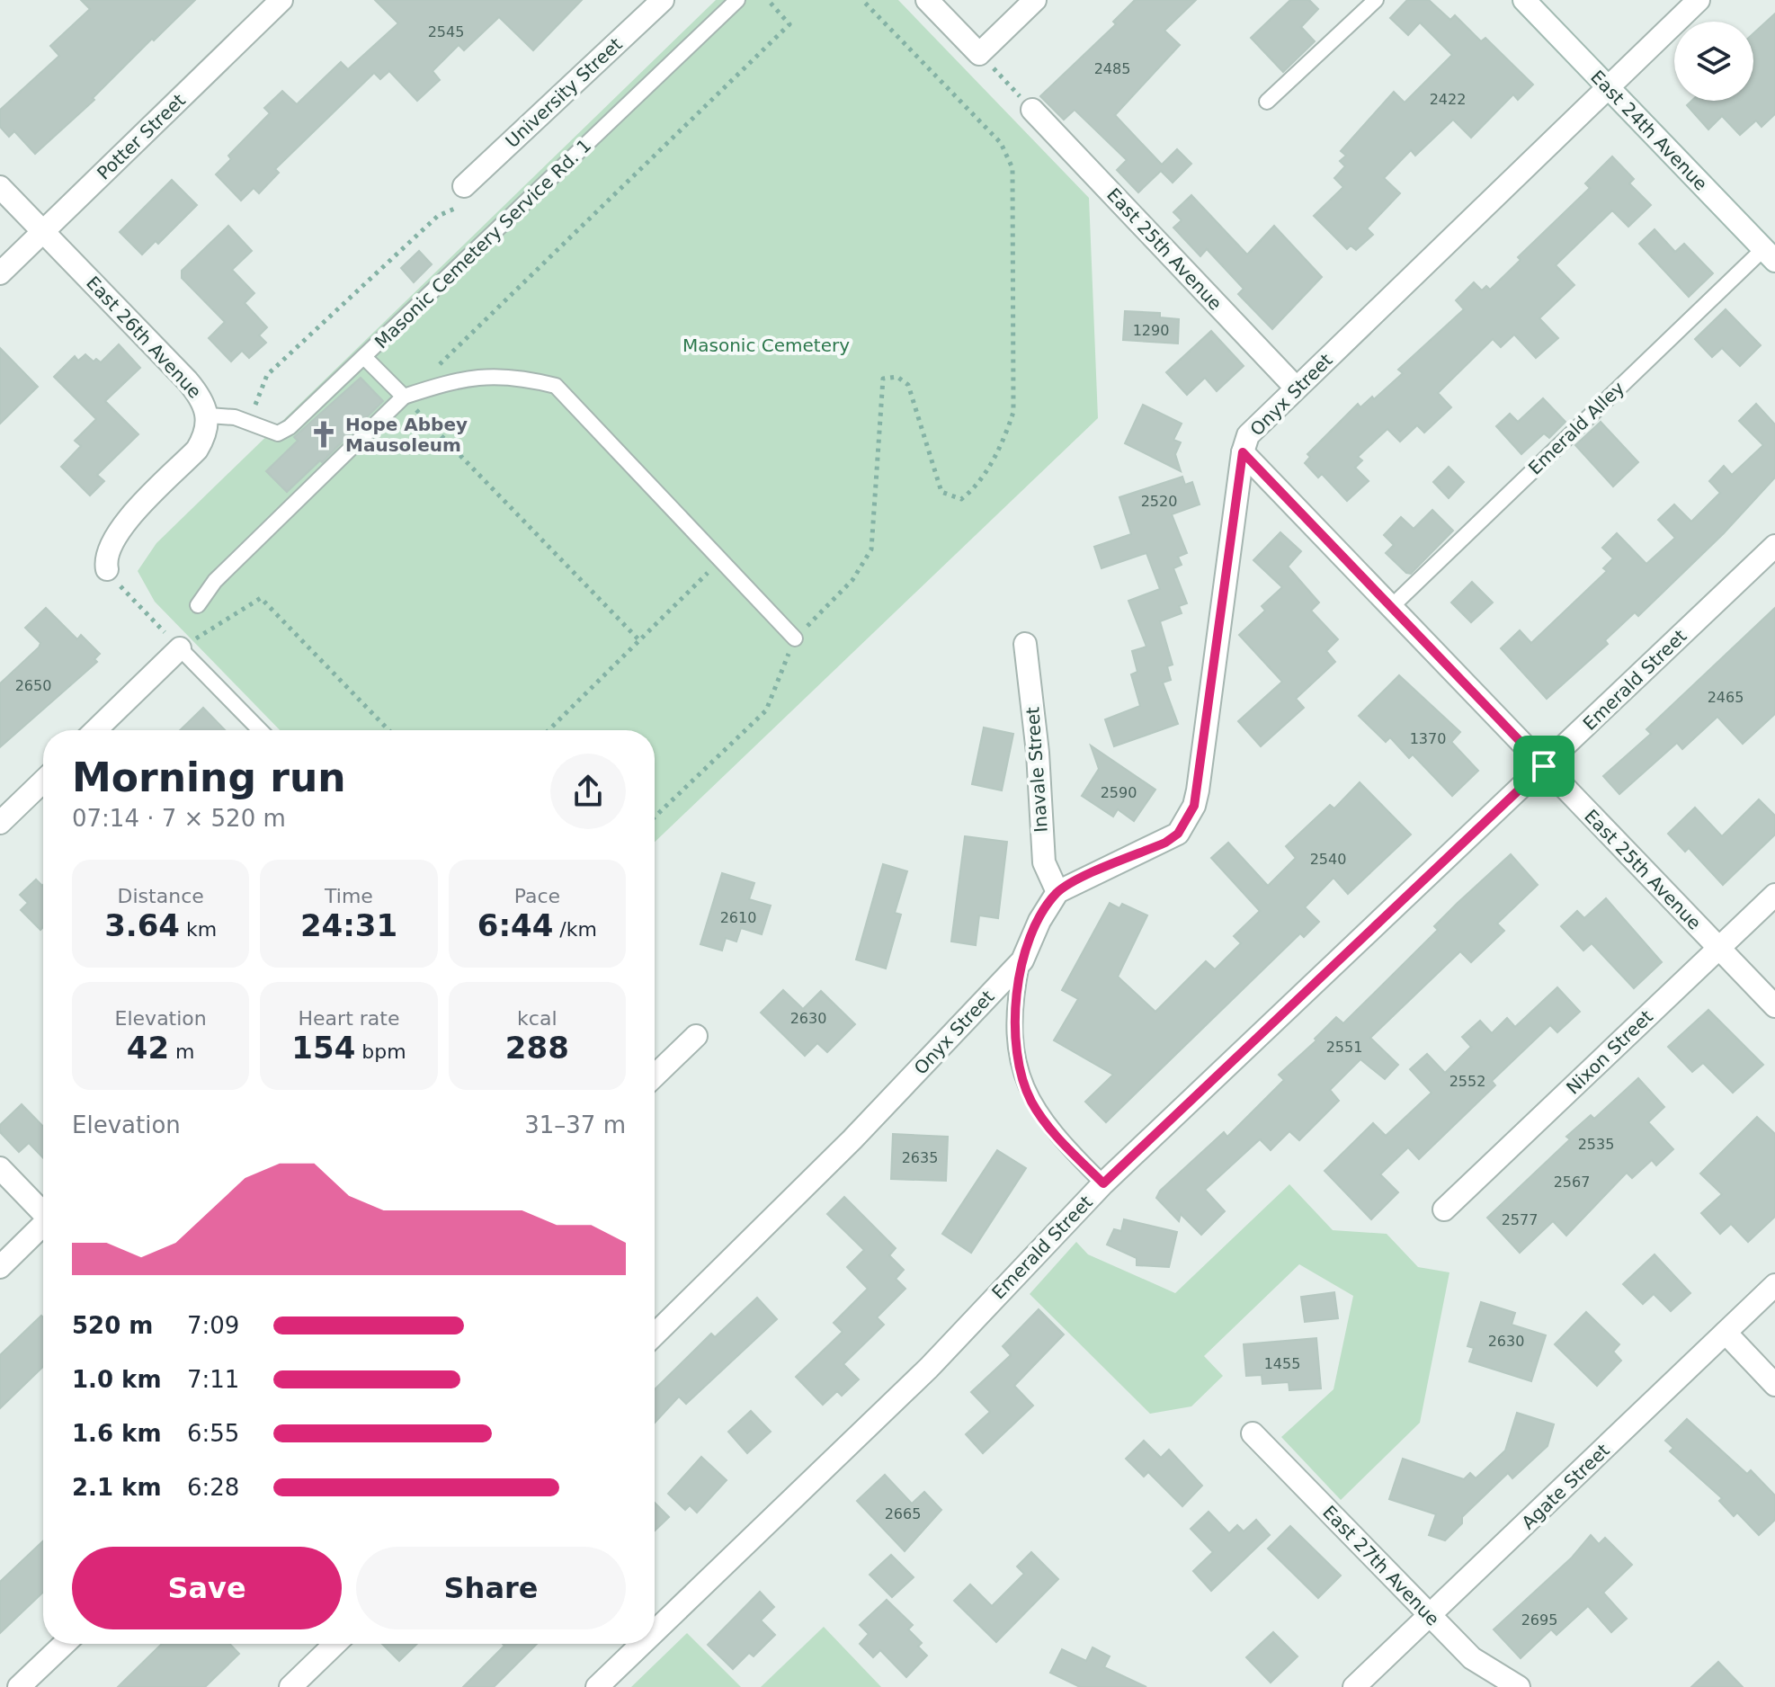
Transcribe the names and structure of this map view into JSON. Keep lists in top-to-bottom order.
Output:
{
  "streets": {
    "street": [
      "University Street",
      "East 24th Avenue",
      "Potter Street",
      "East 25th Avenue",
      "East 26th Avenue",
      "Onyx Street",
      "Emerald Street",
      "Inavale Street",
      "Nixon Street",
      "Agate Street",
      "East 27th Avenue"
    ],
    "lane": ["Masonic Cemetery Service Rd. 1", "Emerald Alley"]
  },
  "crossings": [
    ["East 24th Avenue", "Onyx Street"],
    ["East 24th Avenue", "Emerald Alley"],
    ["Potter Street", "East 26th Avenue"],
    ["Masonic Cemetery Service Rd. 1", "East 26th Avenue"],
    ["East 25th Avenue", "Onyx Street"],
    ["East 25th Avenue", "Emerald Alley"],
    ["East 25th Avenue", "Emerald Street"],
    ["East 25th Avenue", "Nixon Street"],
    ["Onyx Street", "Inavale Street"],
    ["Agate Street", "East 27th Avenue"]
  ],
  "parks": ["Masonic Cemetery"],
  "places": {
    "church": ["Hope Abbey Mausoleum"]
  },
  "house_numbers": [
    "2545",
    "2485",
    "2422",
    "1290",
    "2520",
    "2650",
    "2465",
    "1370",
    "2590",
    "2540",
    "2610",
    "2630",
    "2551",
    "2552",
    "2535",
    "2635",
    "2567",
    "2577",
    "2630",
    "1455",
    "2665",
    "2695"
  ],
  "page": {
    "heading": ["Morning run", "07:14 · 7 × 520 m"],
    "stats": [
      ["Distance", "3.64 km"],
      ["Time", "24:31"],
      ["Pace", "6:44 /km"],
      ["Elevation", "42 m"],
      ["Heart rate", "154 bpm"],
      ["kcal", "288"]
    ],
    "chart": ["Elevation", "31–37 m"],
    "list": [
      {
        "name": "520 m",
        "note": "7:09"
      },
      {
        "name": "1.0 km",
        "note": "7:11"
      },
      {
        "name": "1.6 km",
        "note": "6:55"
      },
      {
        "name": "2.1 km",
        "note": "6:28"
      }
    ],
    "buttons": ["Save", "Share"]
  }
}
